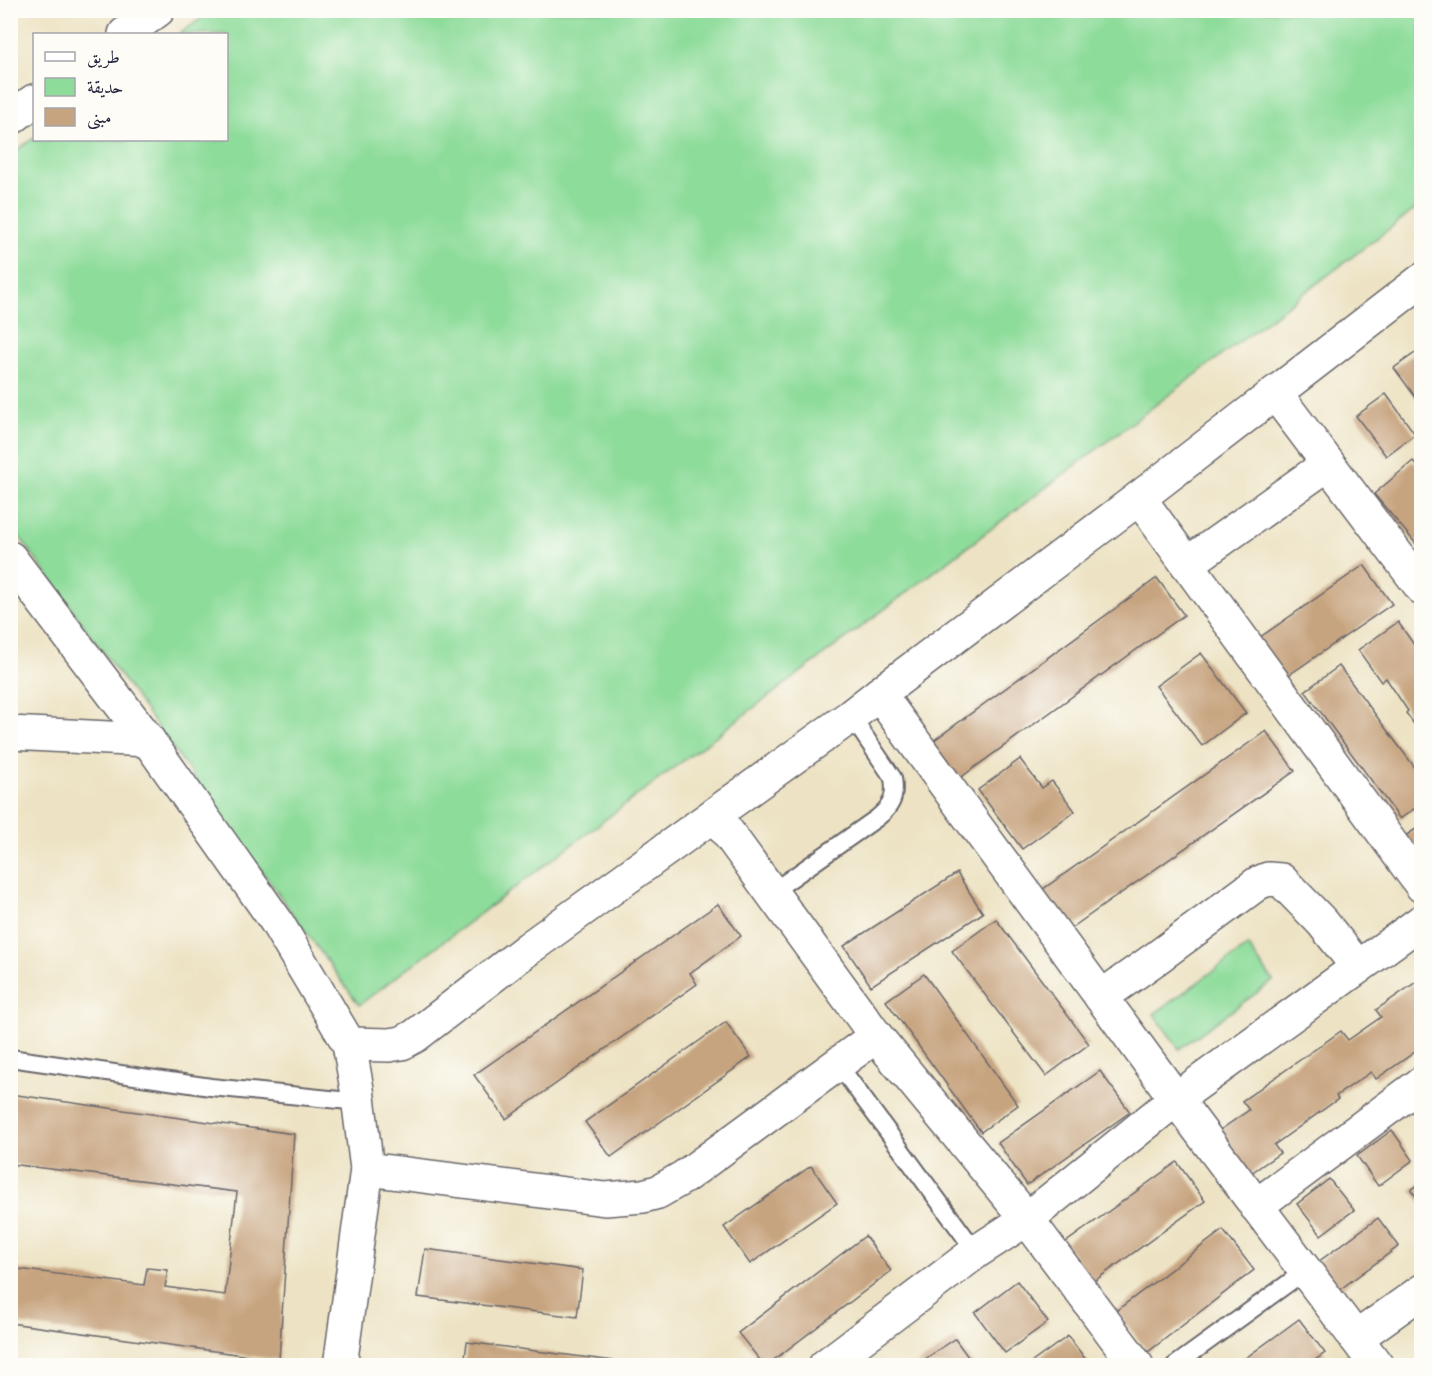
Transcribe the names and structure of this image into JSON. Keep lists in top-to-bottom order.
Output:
{
  "legend": ["طريق", "حديقة", "مبنى"]
}
